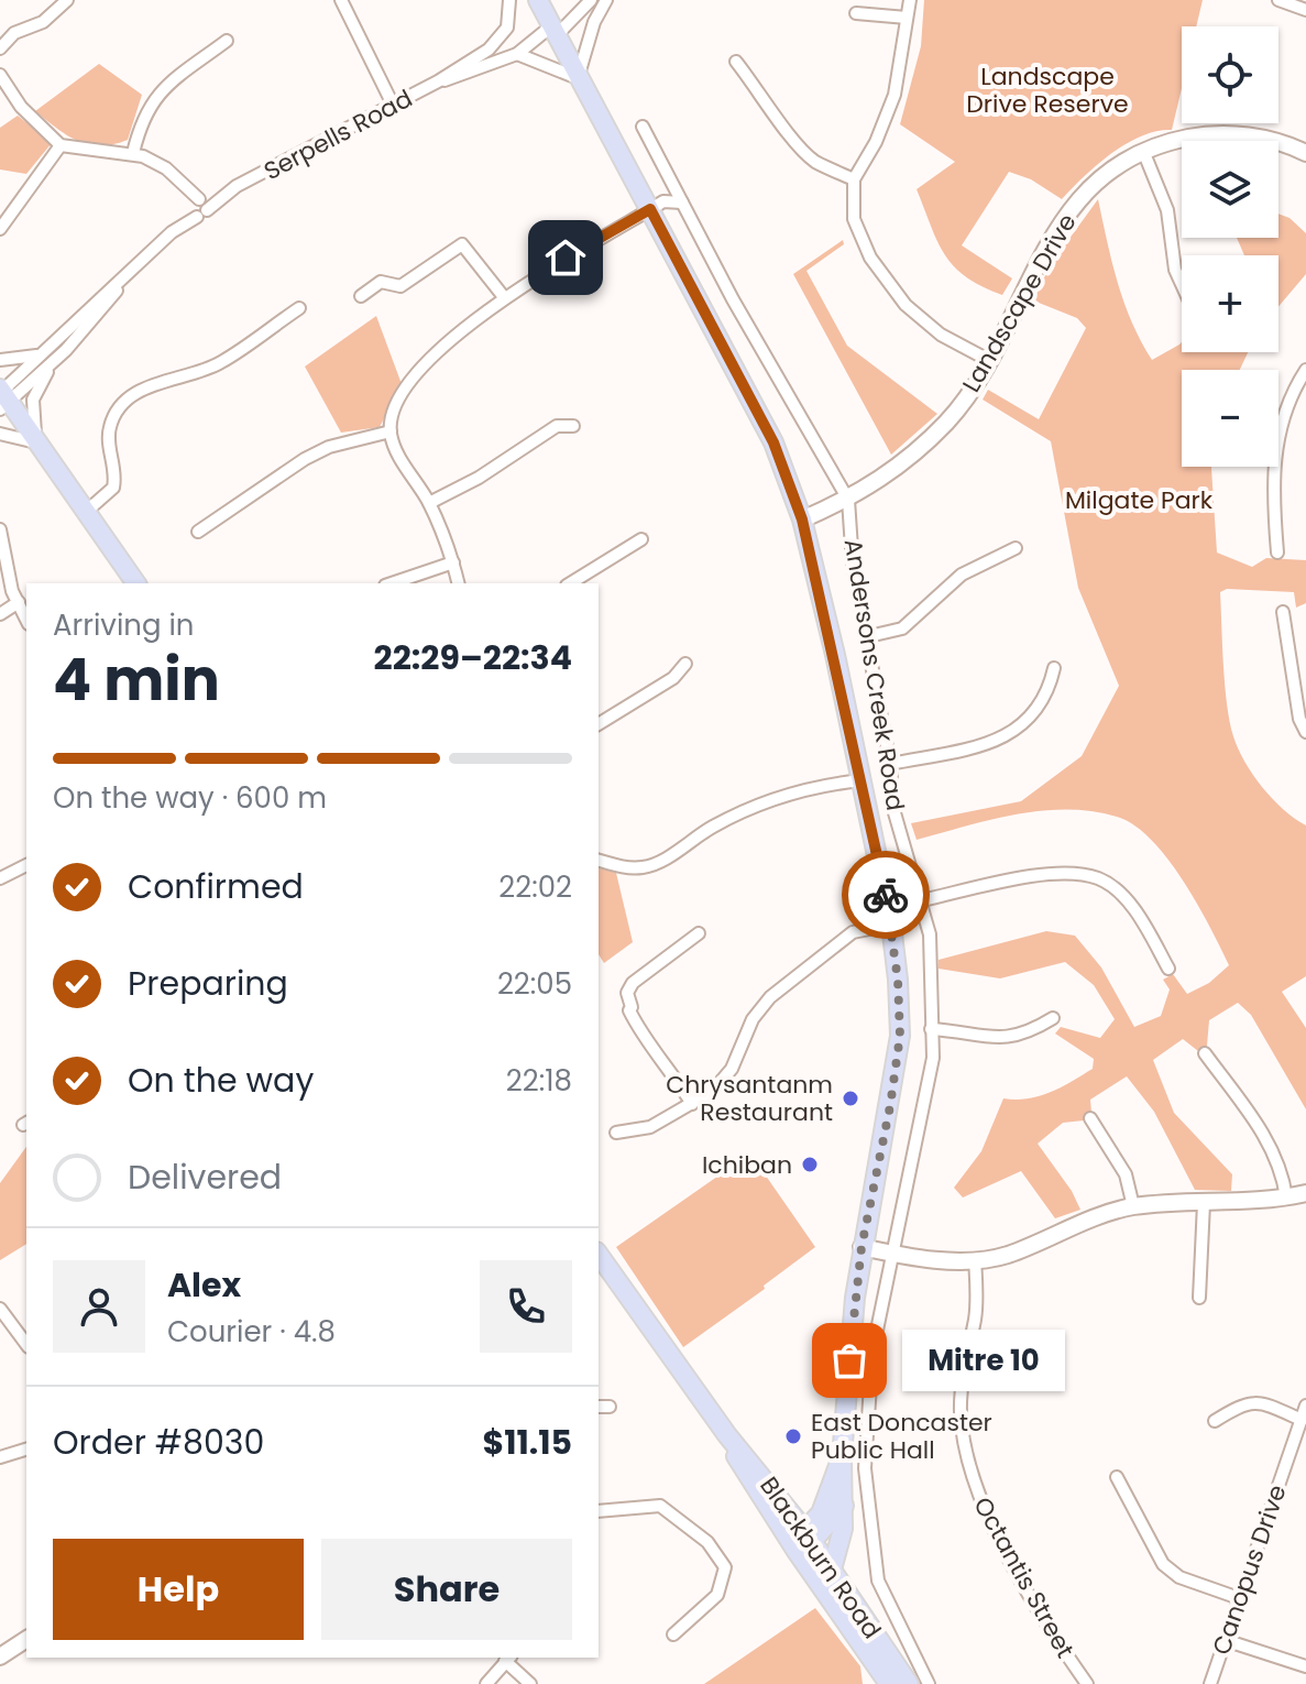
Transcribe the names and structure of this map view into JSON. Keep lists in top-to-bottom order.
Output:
{
  "streets": {
    "main road": ["Andersons Creek Road", "Blackburn Road"],
    "street": [
      "Serpells Road",
      "Landscape Drive",
      "Canopus Drive",
      "Octantis Street"
    ]
  },
  "crossings": [
    ["Serpells Road", "Andersons Creek Road"],
    ["Landscape Drive", "Andersons Creek Road"],
    ["Andersons Creek Road", "Blackburn Road"]
  ],
  "parks": ["Landscape Drive Reserve", "Milgate Park"],
  "places": [
    "Chrysantanm Restaurant",
    "Ichiban",
    "Mitre 10",
    "East Doncaster Public Hall"
  ],
  "page": {
    "map_buttons": ["+", "−"],
    "heading": ["4 min", "Arriving in", "22:29–22:34"],
    "panel": [
      "Alex",
      "Courier · 4.8",
      "Order #8030",
      "$11.15"
    ],
    "bar": "On the way · 600 m",
    "list": [
      ["Confirmed", "22:02"],
      ["Preparing", "22:05"],
      ["On the way", "22:18"],
      "Delivered"
    ],
    "bubble": "Mitre 10",
    "buttons": ["Help", "Share"]
  }
}
